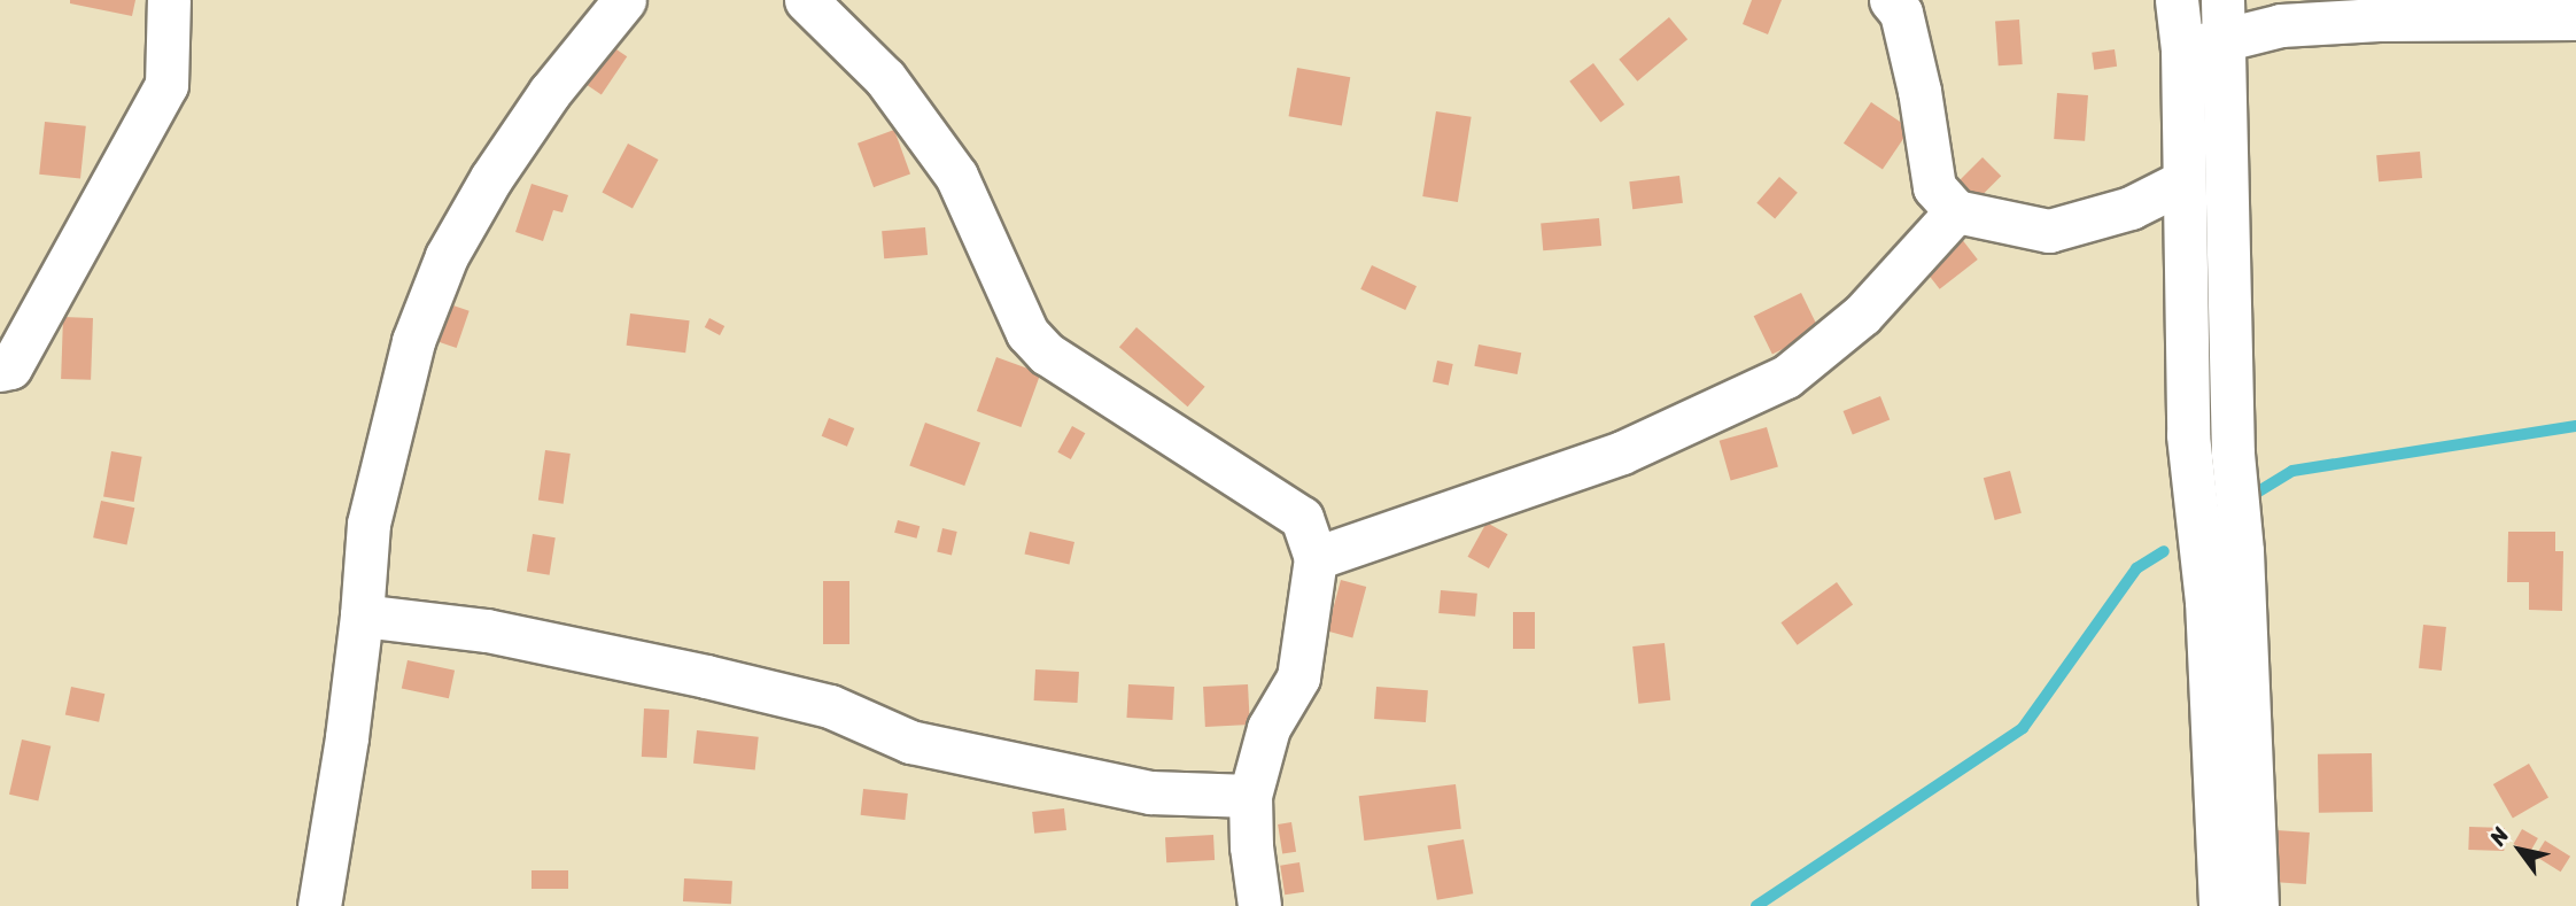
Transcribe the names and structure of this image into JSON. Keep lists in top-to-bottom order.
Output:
{
  "north": "top left"
}
